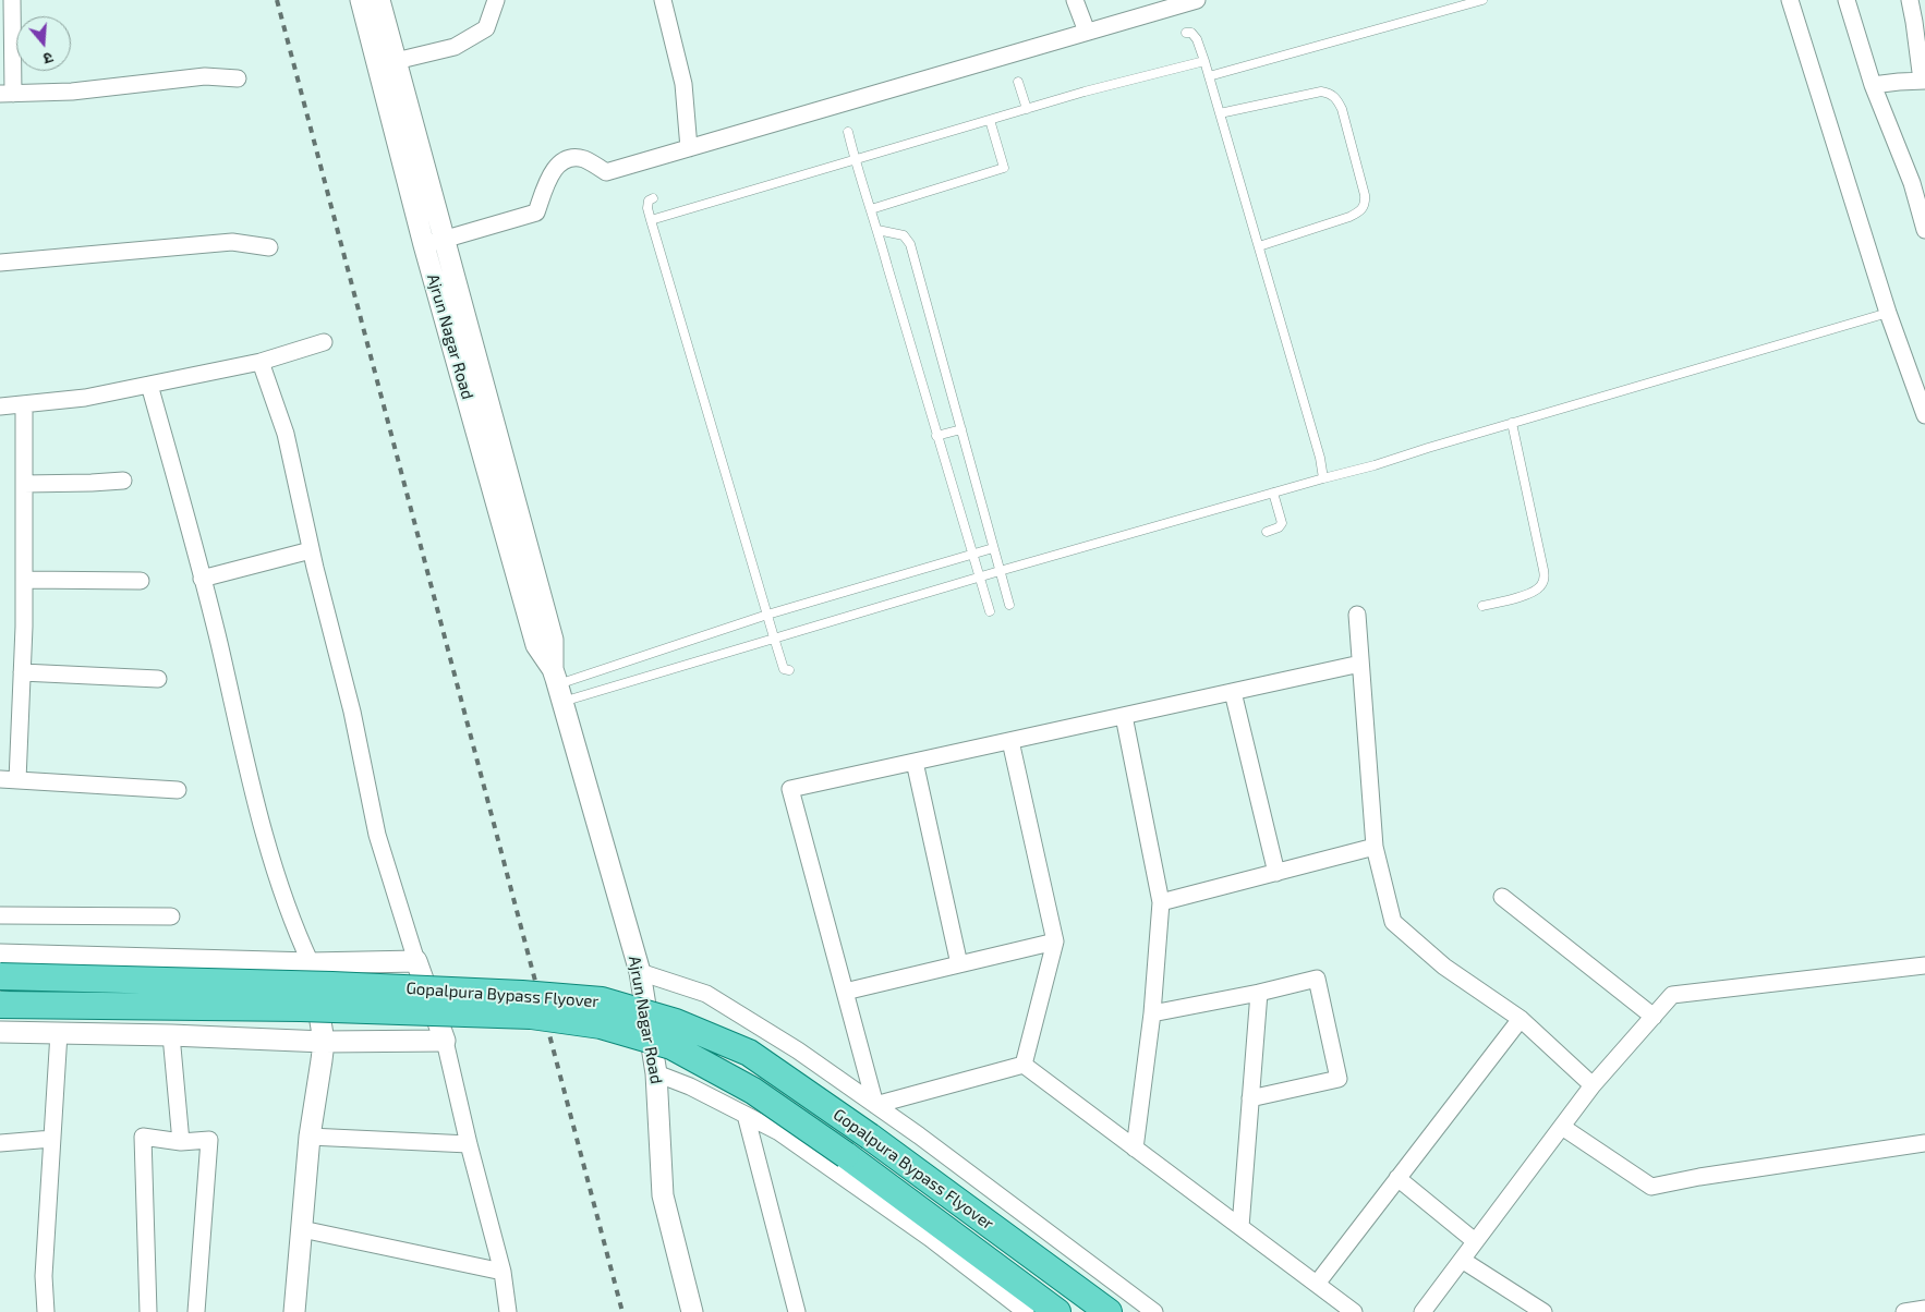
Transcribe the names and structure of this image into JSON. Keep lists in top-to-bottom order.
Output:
{
  "streets": {
    "main road": ["Gopalpura Bypass Flyover"],
    "street": ["Ajrun Nagar Road"]
  },
  "north": "bottom"
}
